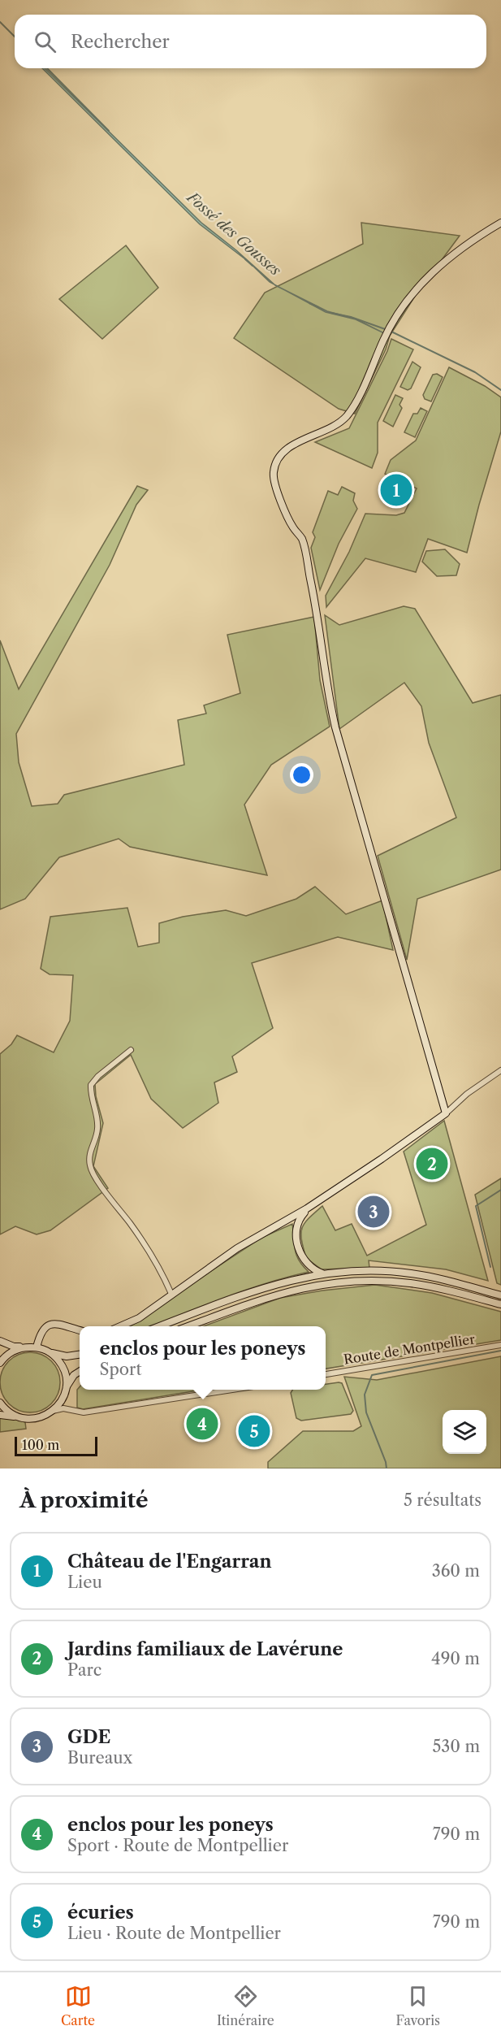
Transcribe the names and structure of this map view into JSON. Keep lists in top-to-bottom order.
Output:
{
  "streets": {
    "street": ["Route de Montpellier"]
  },
  "water": ["Fossé des Gousses"],
  "scale_bar": "100 m",
  "page": {
    "search": "Rechercher",
    "pins": [
      "1",
      "2",
      "3",
      "4",
      "5"
    ],
    "popup": ["enclos pour les poneys", "Sport"],
    "scale": "100 m",
    "heading": ["À proximité", "5 résultats"],
    "list": [
      {
        "mark": "1",
        "name": "Château de l'Engarran",
        "note": "Lieu",
        "value": "360 m"
      },
      {
        "mark": "2",
        "name": "Jardins familiaux de Lavérune",
        "note": "Parc",
        "value": "490 m"
      },
      {
        "mark": "3",
        "name": "GDE",
        "note": "Bureaux",
        "value": "530 m"
      },
      {
        "mark": "4",
        "name": "enclos pour les poneys",
        "note": "Sport · Route de Montpellier",
        "value": "790 m"
      },
      {
        "mark": "5",
        "name": "écuries",
        "note": "Lieu · Route de Montpellier",
        "value": "790 m"
      }
    ],
    "nav": ["Carte", "Itinéraire", "Favoris"]
  }
}
